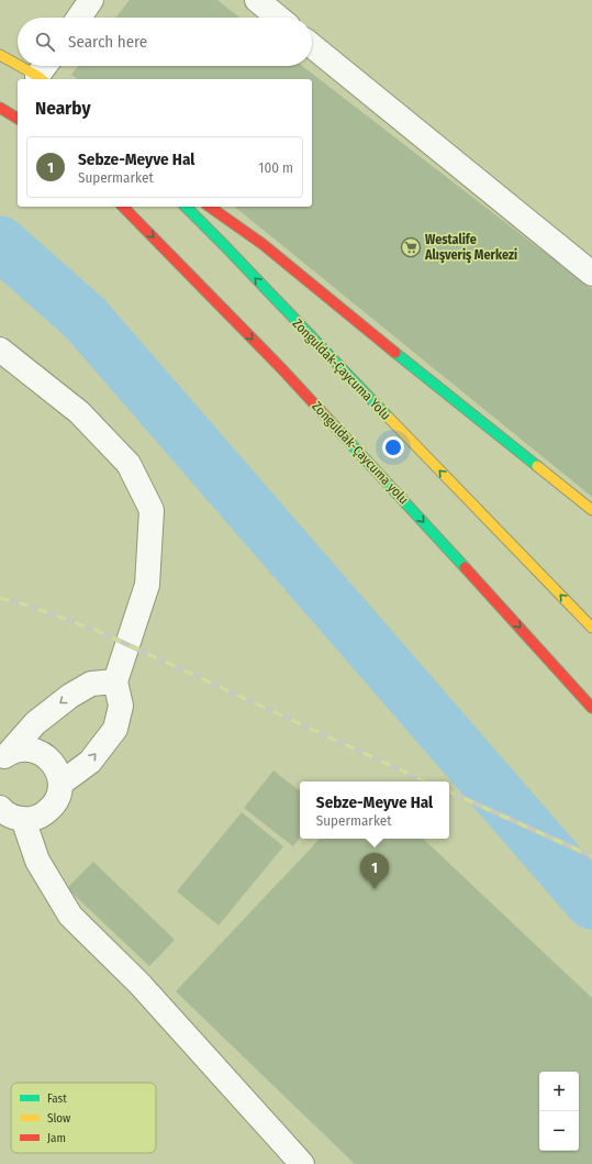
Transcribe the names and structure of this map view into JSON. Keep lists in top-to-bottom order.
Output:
{
  "streets": {
    "main road": ["Zonguldak-Çaycuma Yolu", "Zonguldak-Çaycuma yolu"]
  },
  "one_way": ["Zonguldak-Çaycuma yolu"],
  "places": {
    "supermarket": ["Westalife Alışveriş Merkezi"]
  },
  "legend": ["Fast", "Slow", "Jam"],
  "page": {
    "search": "Search here",
    "heading": "Nearby",
    "list": [
      {
        "mark": "1",
        "name": "Sebze-Meyve Hal",
        "note": "Supermarket",
        "value": "100 m"
      }
    ],
    "popup": ["Sebze-Meyve Hal", "Supermarket"],
    "pins": "1",
    "map_buttons": ["+", "−"]
  }
}
